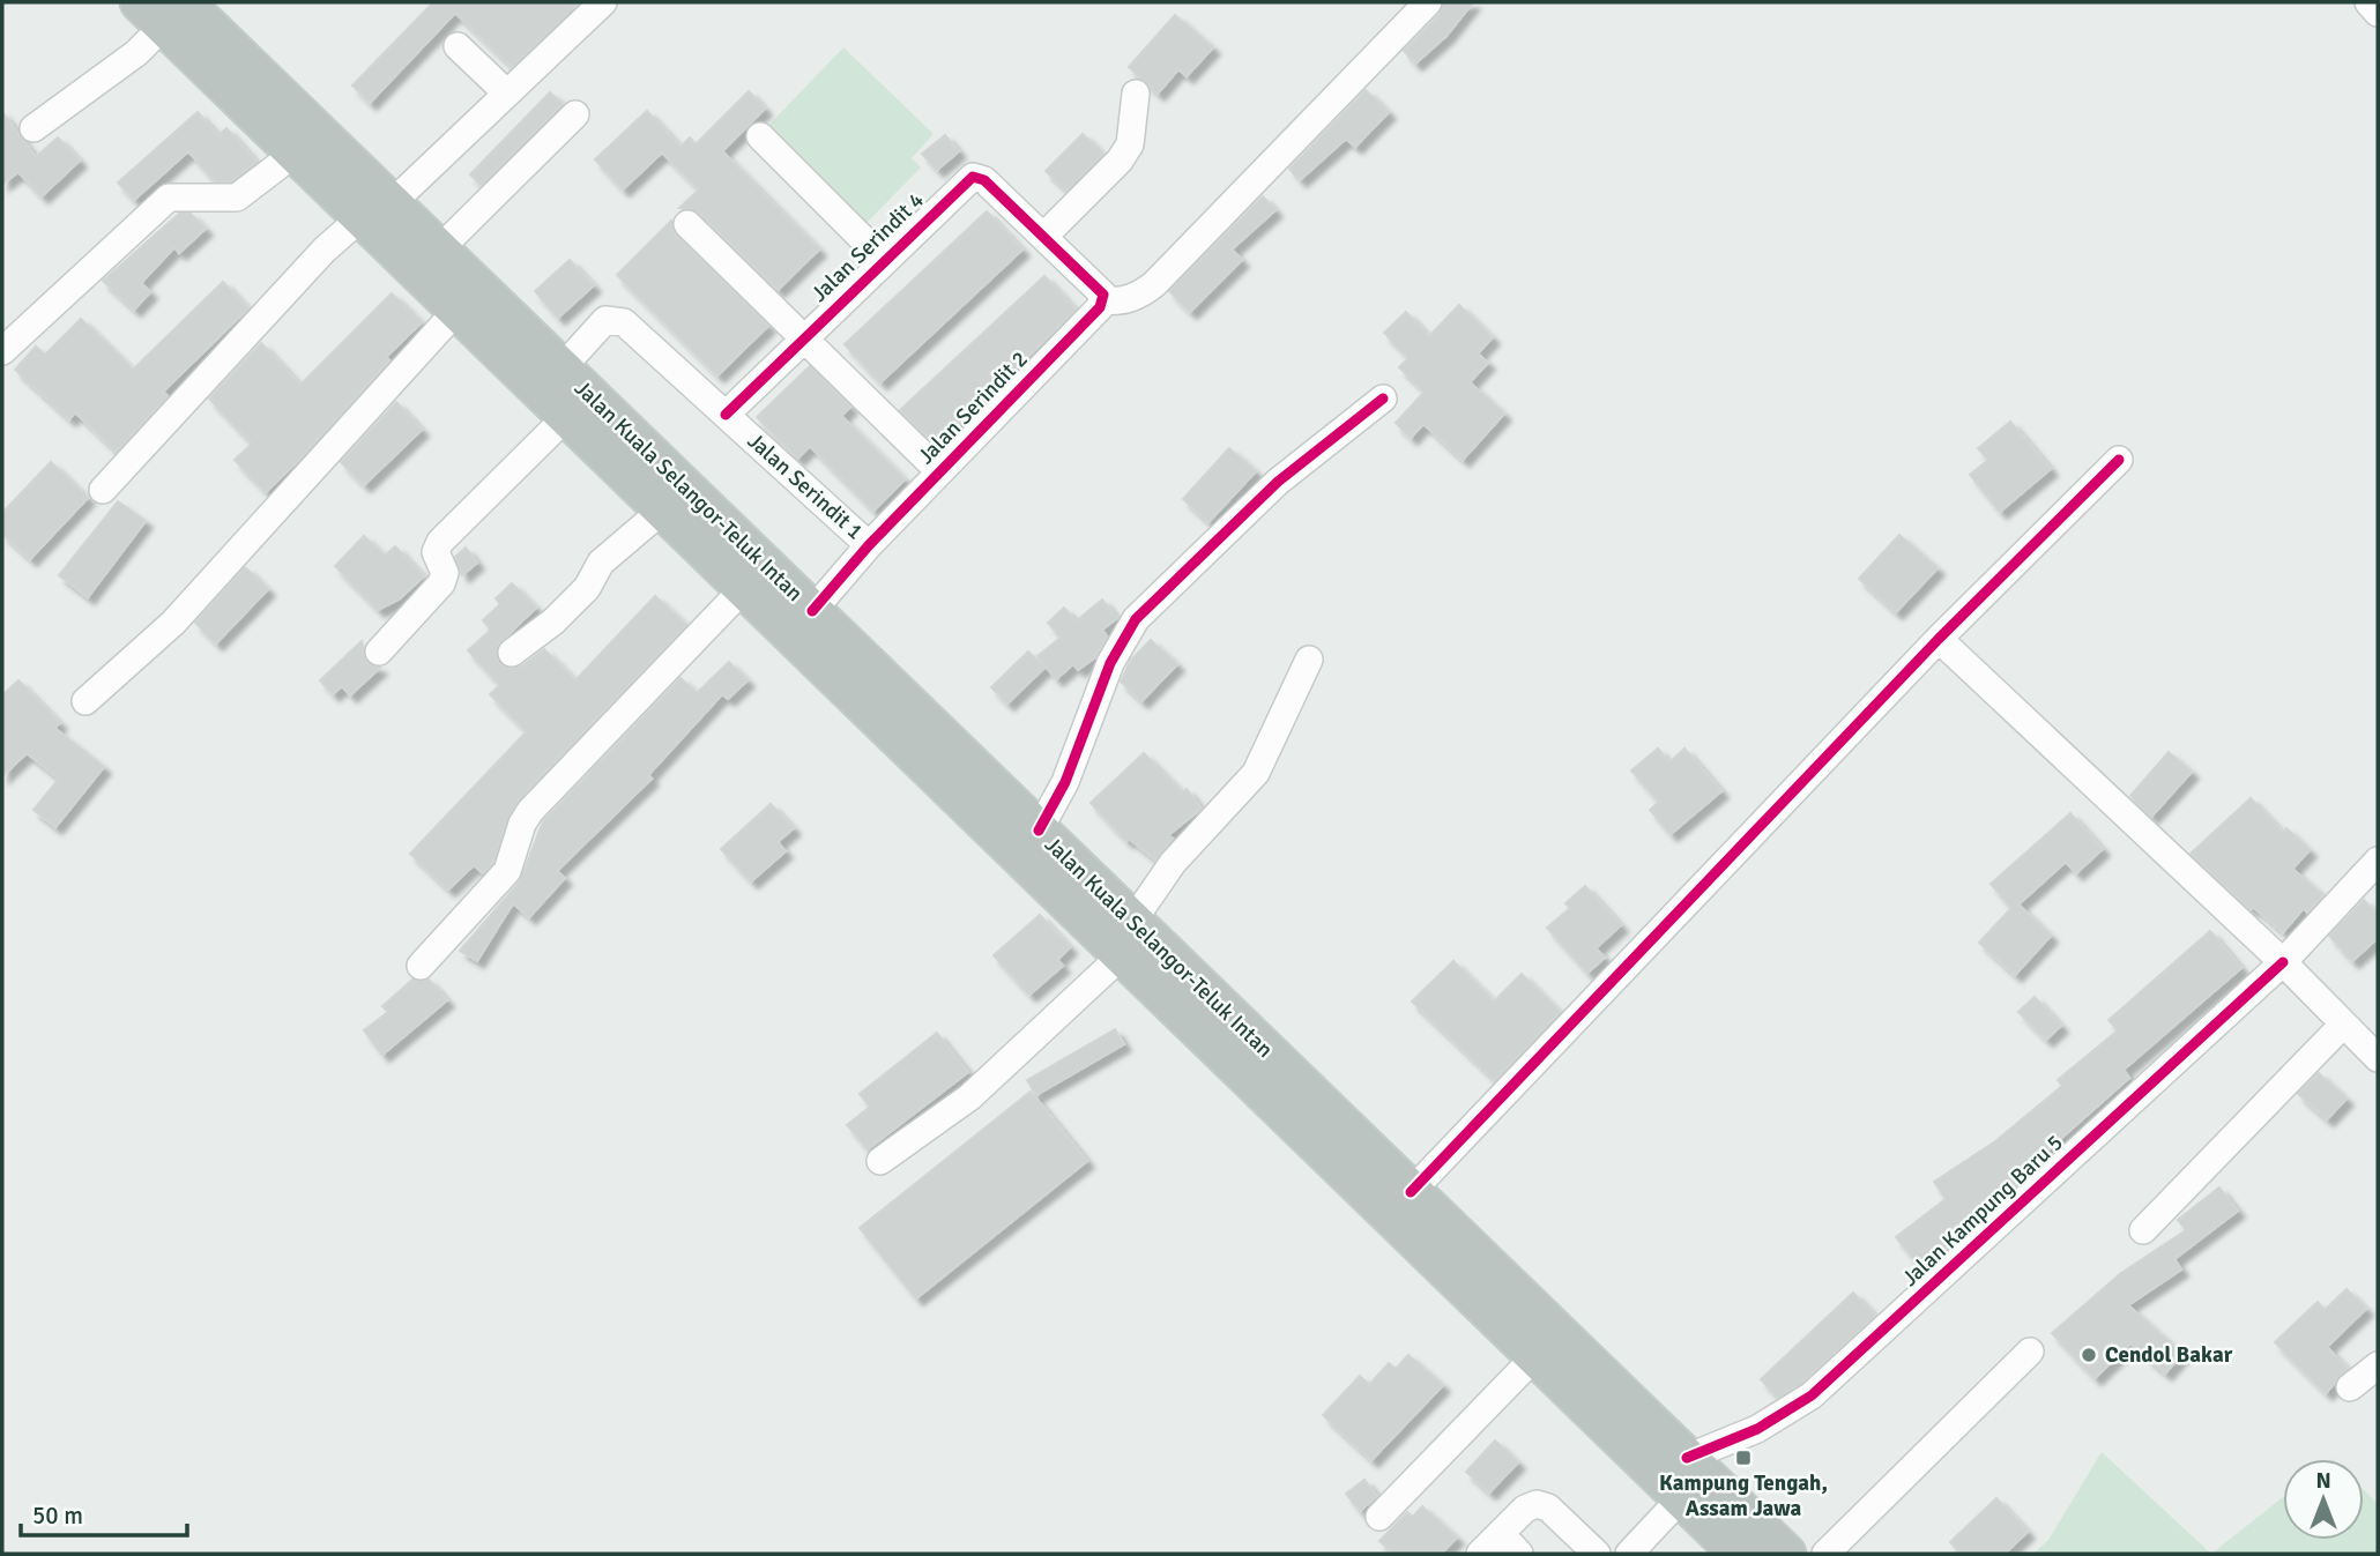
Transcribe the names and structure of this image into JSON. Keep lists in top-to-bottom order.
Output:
{
  "streets": {
    "highway": ["Jalan Kuala Selangor-Teluk Intan"],
    "street": [
      "Jalan Serindit 4",
      "Jalan Serindit 2",
      "Jalan Serindit 1",
      "Jalan Kampung Baru 5"
    ]
  },
  "crossings": [
    ["Jalan Serindit 4", "Jalan Serindit 1"],
    ["Jalan Serindit 2", "Jalan Serindit 1"],
    ["Jalan Serindit 2", "Jalan Kuala Selangor-Teluk Intan"],
    ["Jalan Serindit 1", "Jalan Kuala Selangor-Teluk Intan"],
    ["Jalan Kuala Selangor-Teluk Intan", "Jalan Kampung Baru 5"]
  ],
  "places": {
    "other": ["Cendol Bakar"],
    "transit": ["Kampung Tengah, Assam Jawa"]
  },
  "scale_bar": "50 m",
  "north": "top"
}
